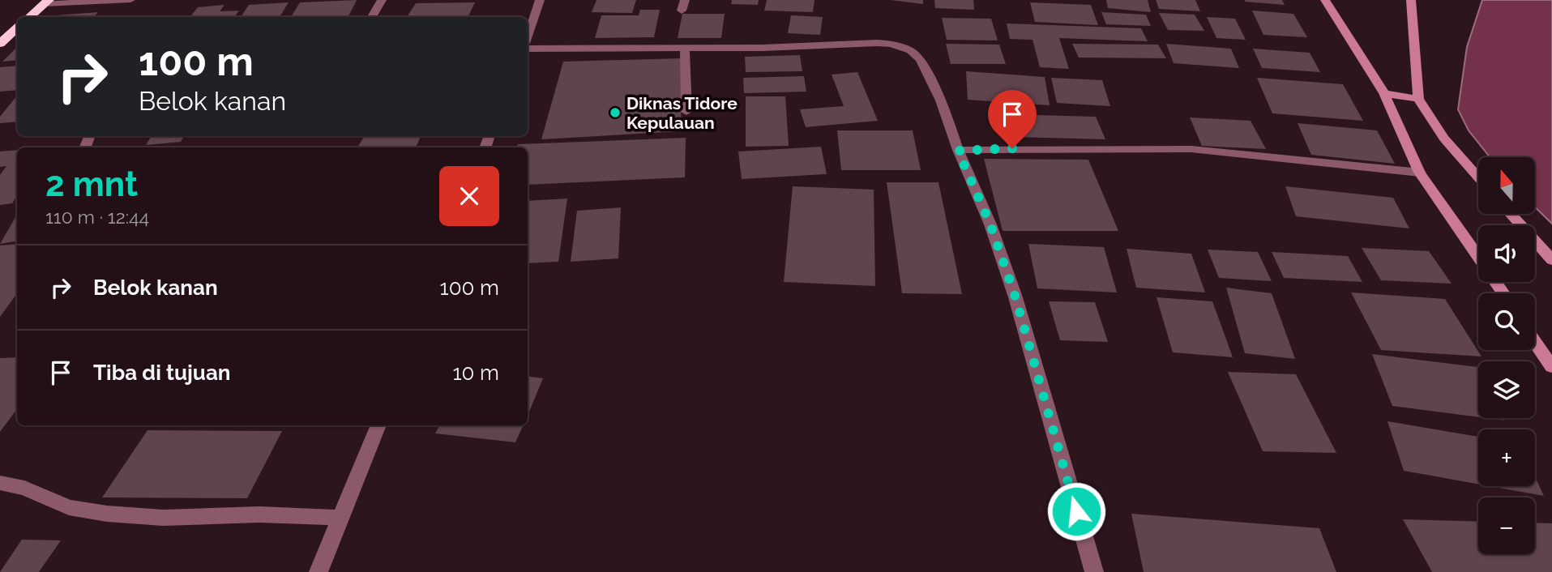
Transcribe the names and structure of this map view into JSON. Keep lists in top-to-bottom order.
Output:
{
  "places": ["Diknas Tidore Kepulauan"],
  "north": "top",
  "page": {
    "turn": ["100 m", "Belok kanan"],
    "heading": ["2 mnt", "110 m · 12:44"],
    "map_buttons": ["+", "−"],
    "list": [
      {
        "name": "Belok kanan",
        "value": "100 m"
      },
      {
        "name": "Tiba di tujuan",
        "value": "10 m"
      }
    ]
  }
}
